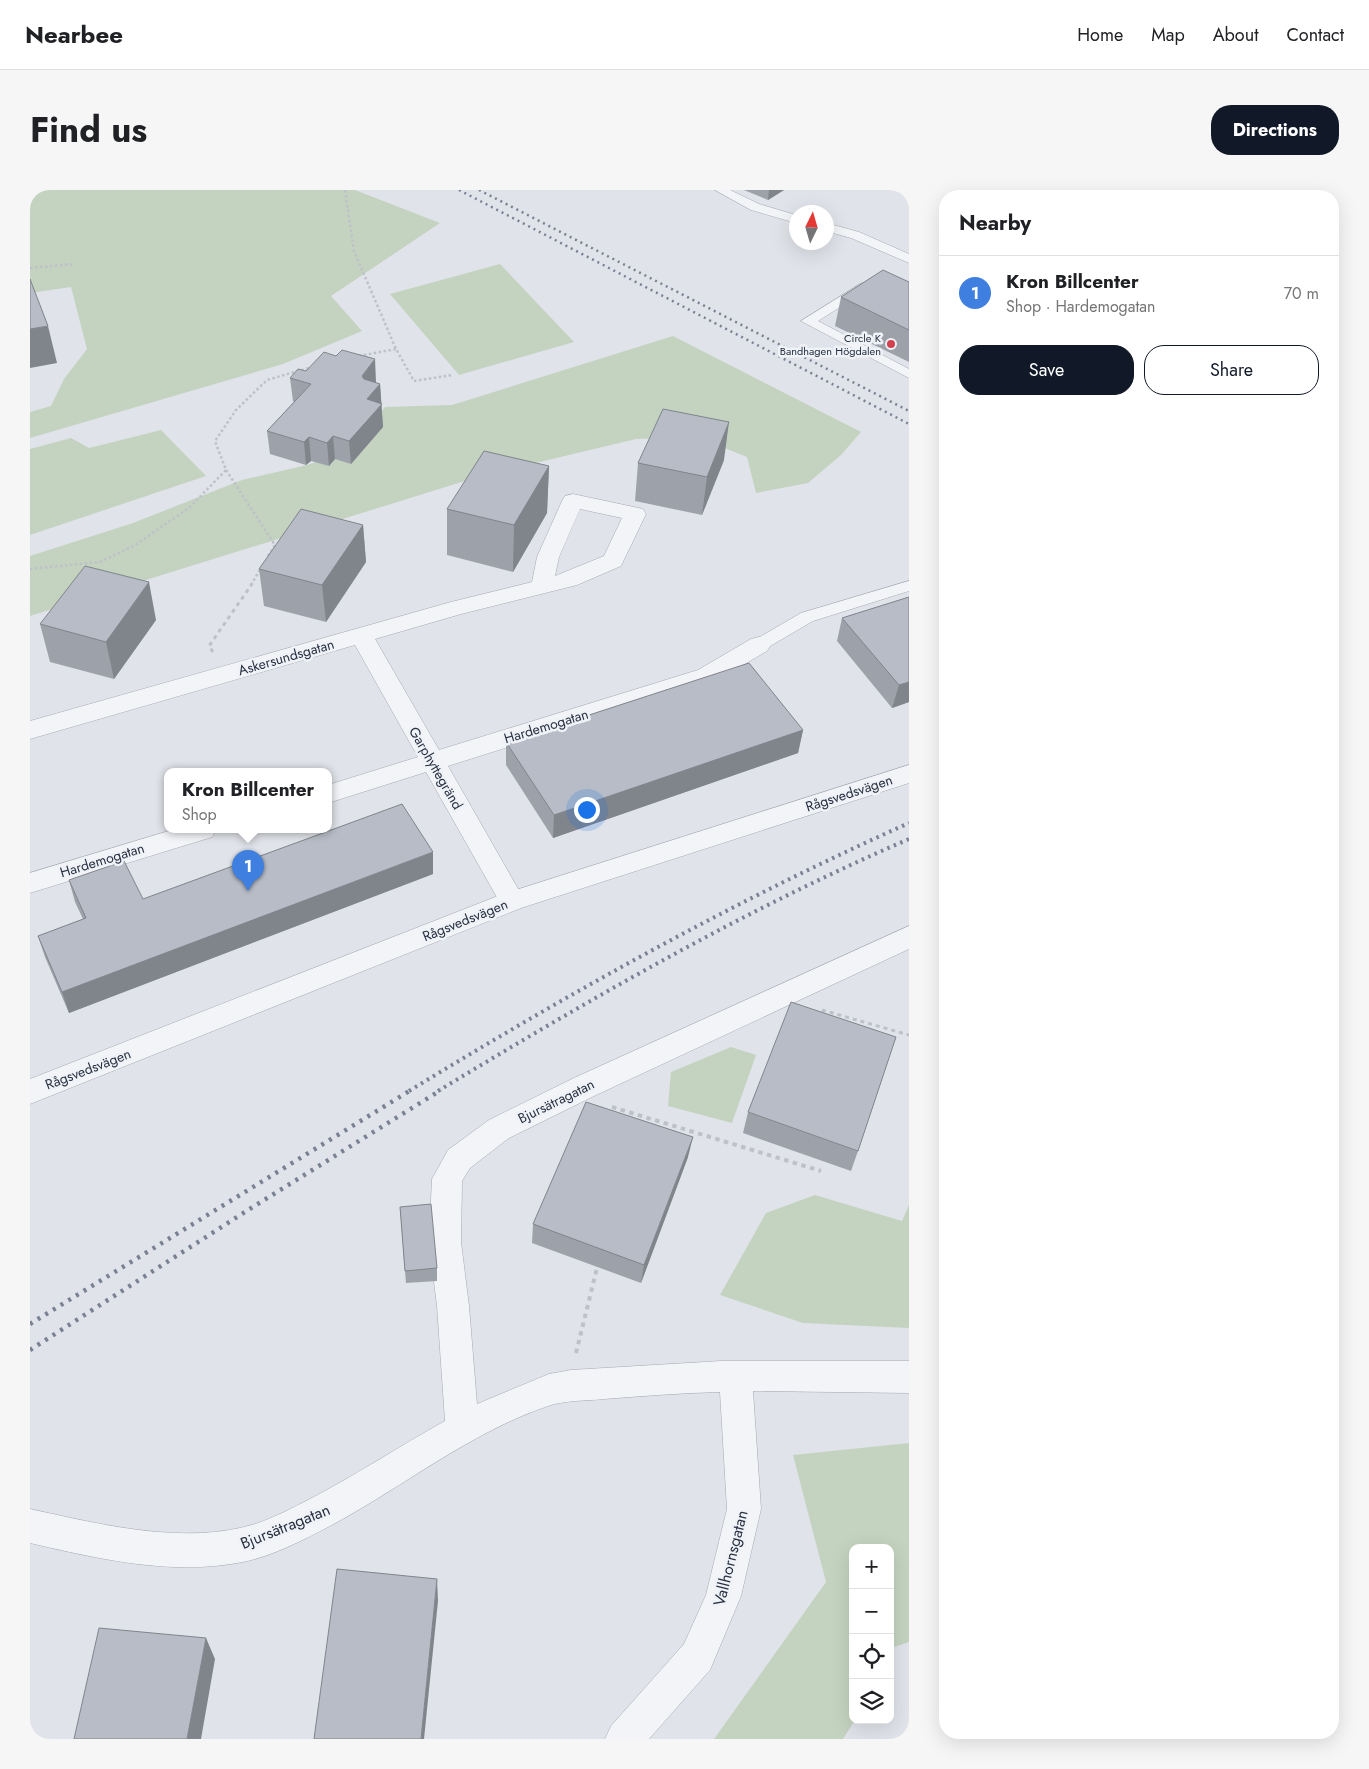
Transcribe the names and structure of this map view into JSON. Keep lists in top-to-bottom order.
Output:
{
  "streets": {
    "street": [
      "Askersundsgatan",
      "Hardemogatan",
      "Garphyttegränd",
      "Rågsvedsvägen",
      "Bjursätragatan",
      "Vallhornsgatan"
    ]
  },
  "crossings": [
    ["Askersundsgatan", "Garphyttegränd"],
    ["Hardemogatan", "Garphyttegränd"],
    ["Garphyttegränd", "Rågsvedsvägen"],
    ["Bjursätragatan", "Vallhornsgatan"]
  ],
  "places": ["Circle K Bandhagen Högdalen"],
  "north": "top",
  "page": {
    "header": "Nearbee",
    "nav": [
      "Home",
      "Map",
      "About",
      "Contact"
    ],
    "title": "Find us",
    "buttons": [
      "Directions",
      ["Save", "Share"]
    ],
    "heading": "Nearby",
    "list": [
      {
        "mark": "1",
        "name": "Kron Billcenter",
        "note": "Shop · Hardemogatan",
        "value": "70 m"
      }
    ],
    "popup": ["Kron Billcenter", "Shop"],
    "pins": "1",
    "map_buttons": ["+", "−"]
  }
}
